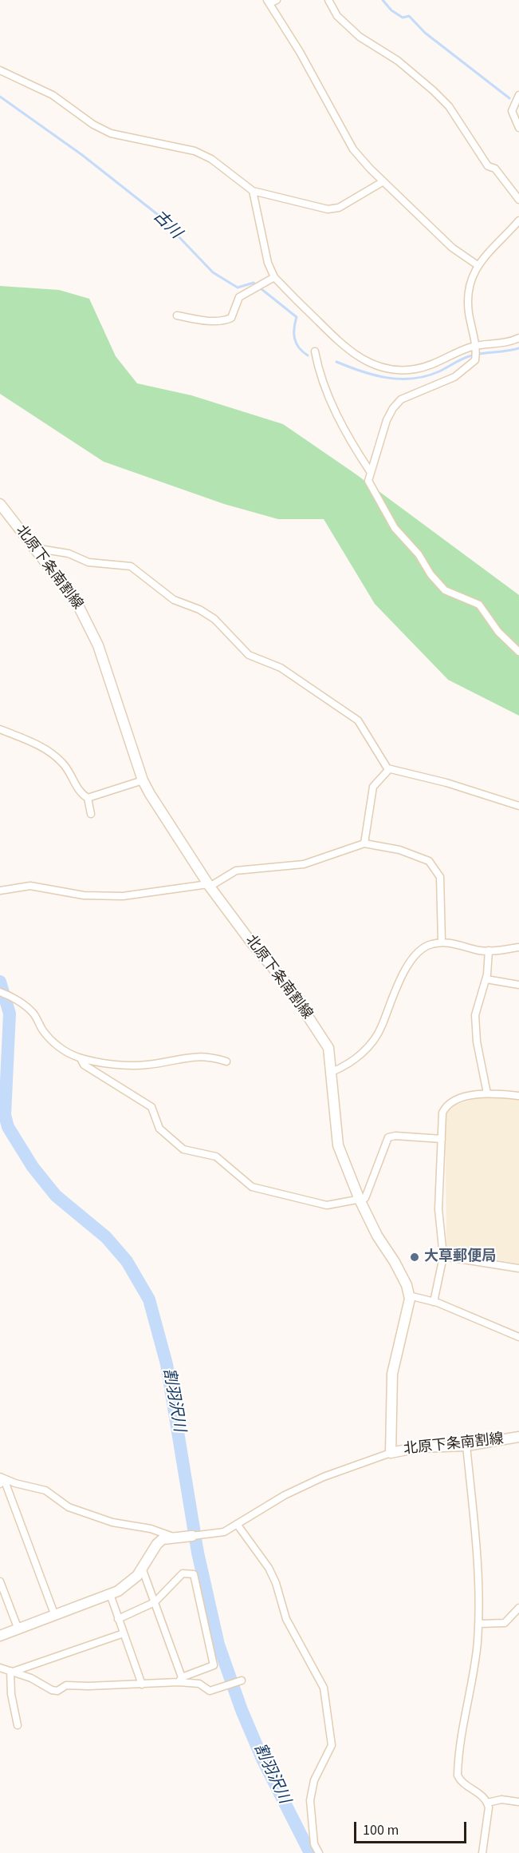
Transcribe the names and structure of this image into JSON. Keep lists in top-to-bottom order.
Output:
{
  "streets": {
    "main road": ["北原下条南割線"]
  },
  "water": ["古川", "割羽沢川"],
  "places": ["大草郵便局"],
  "scale_bar": "100 m"
}
